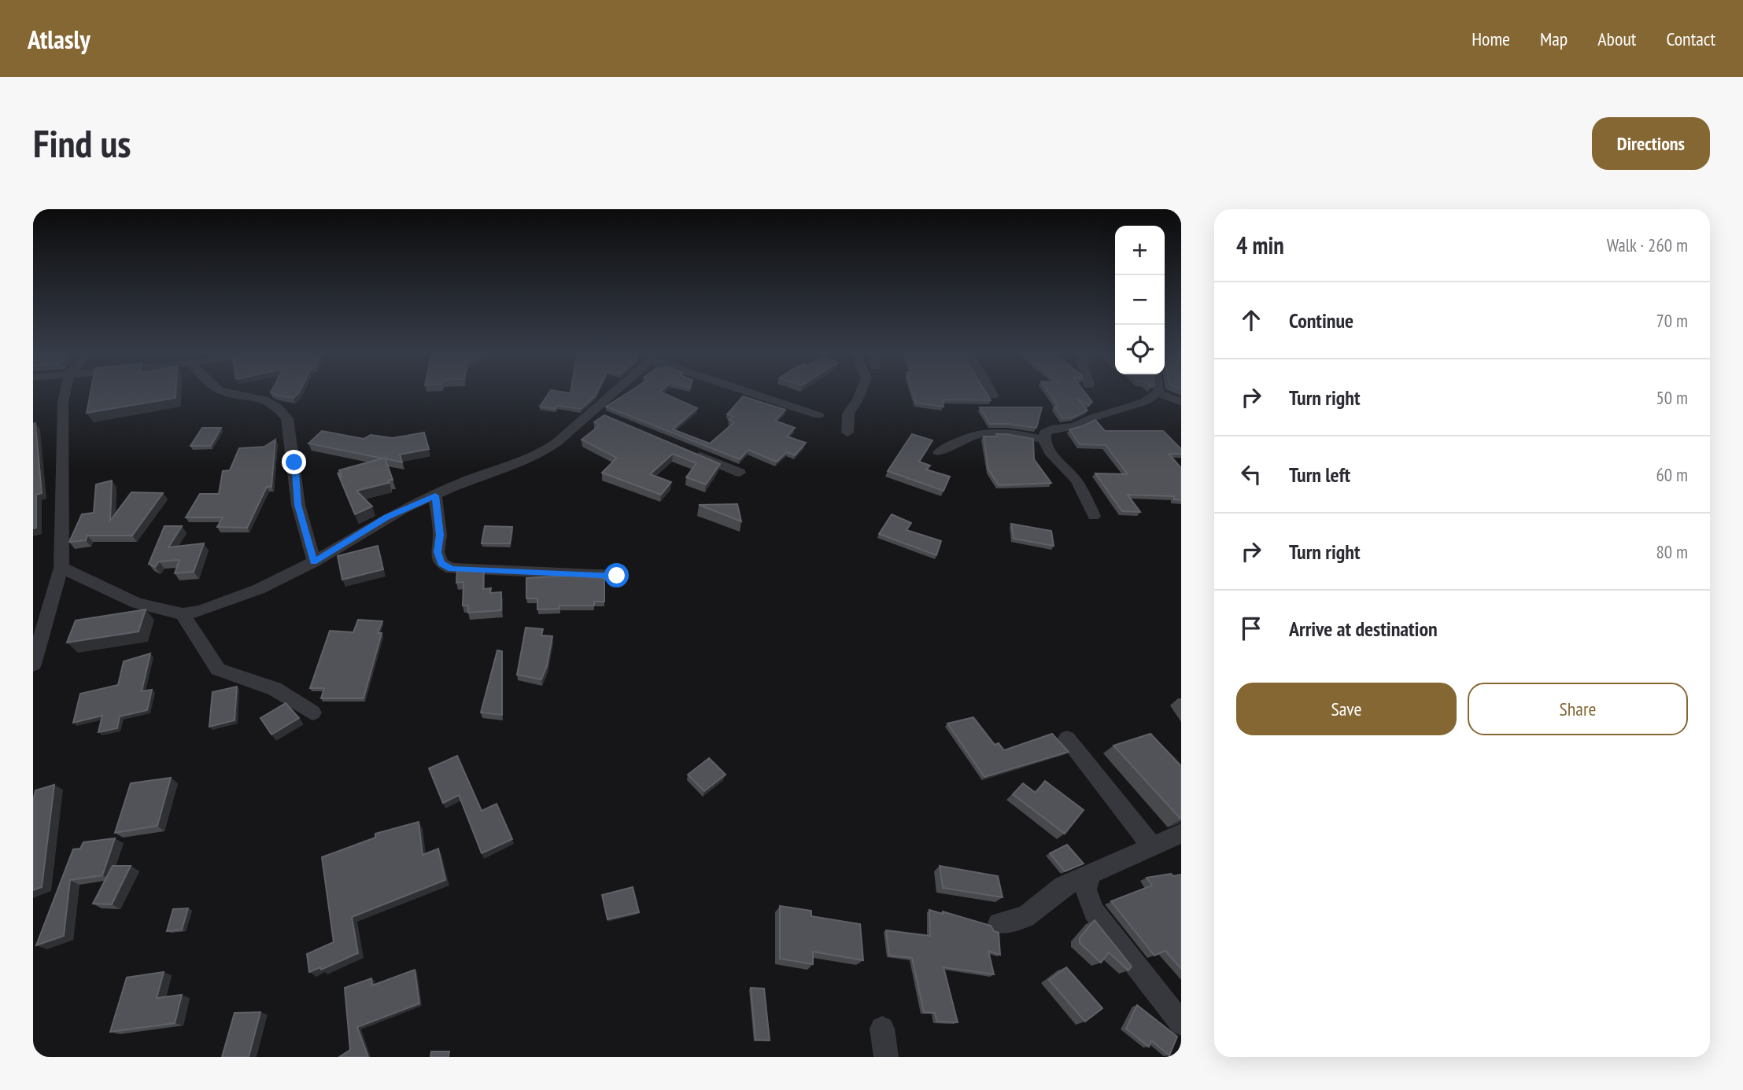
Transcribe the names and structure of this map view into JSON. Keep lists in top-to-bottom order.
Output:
{
  "page": {
    "header": "Atlasly",
    "nav": [
      "Home",
      "Map",
      "About",
      "Contact"
    ],
    "buttons": [
      "Directions",
      ["Save", "Share"]
    ],
    "title": "Find us",
    "heading": ["4 min", "Walk · 260 m"],
    "map_buttons": ["+", "−"],
    "list": [
      ["Continue", "70 m"],
      ["Turn right", "50 m"],
      ["Turn left", "60 m"],
      ["Turn right", "80 m"],
      "Arrive at destination"
    ]
  }
}
